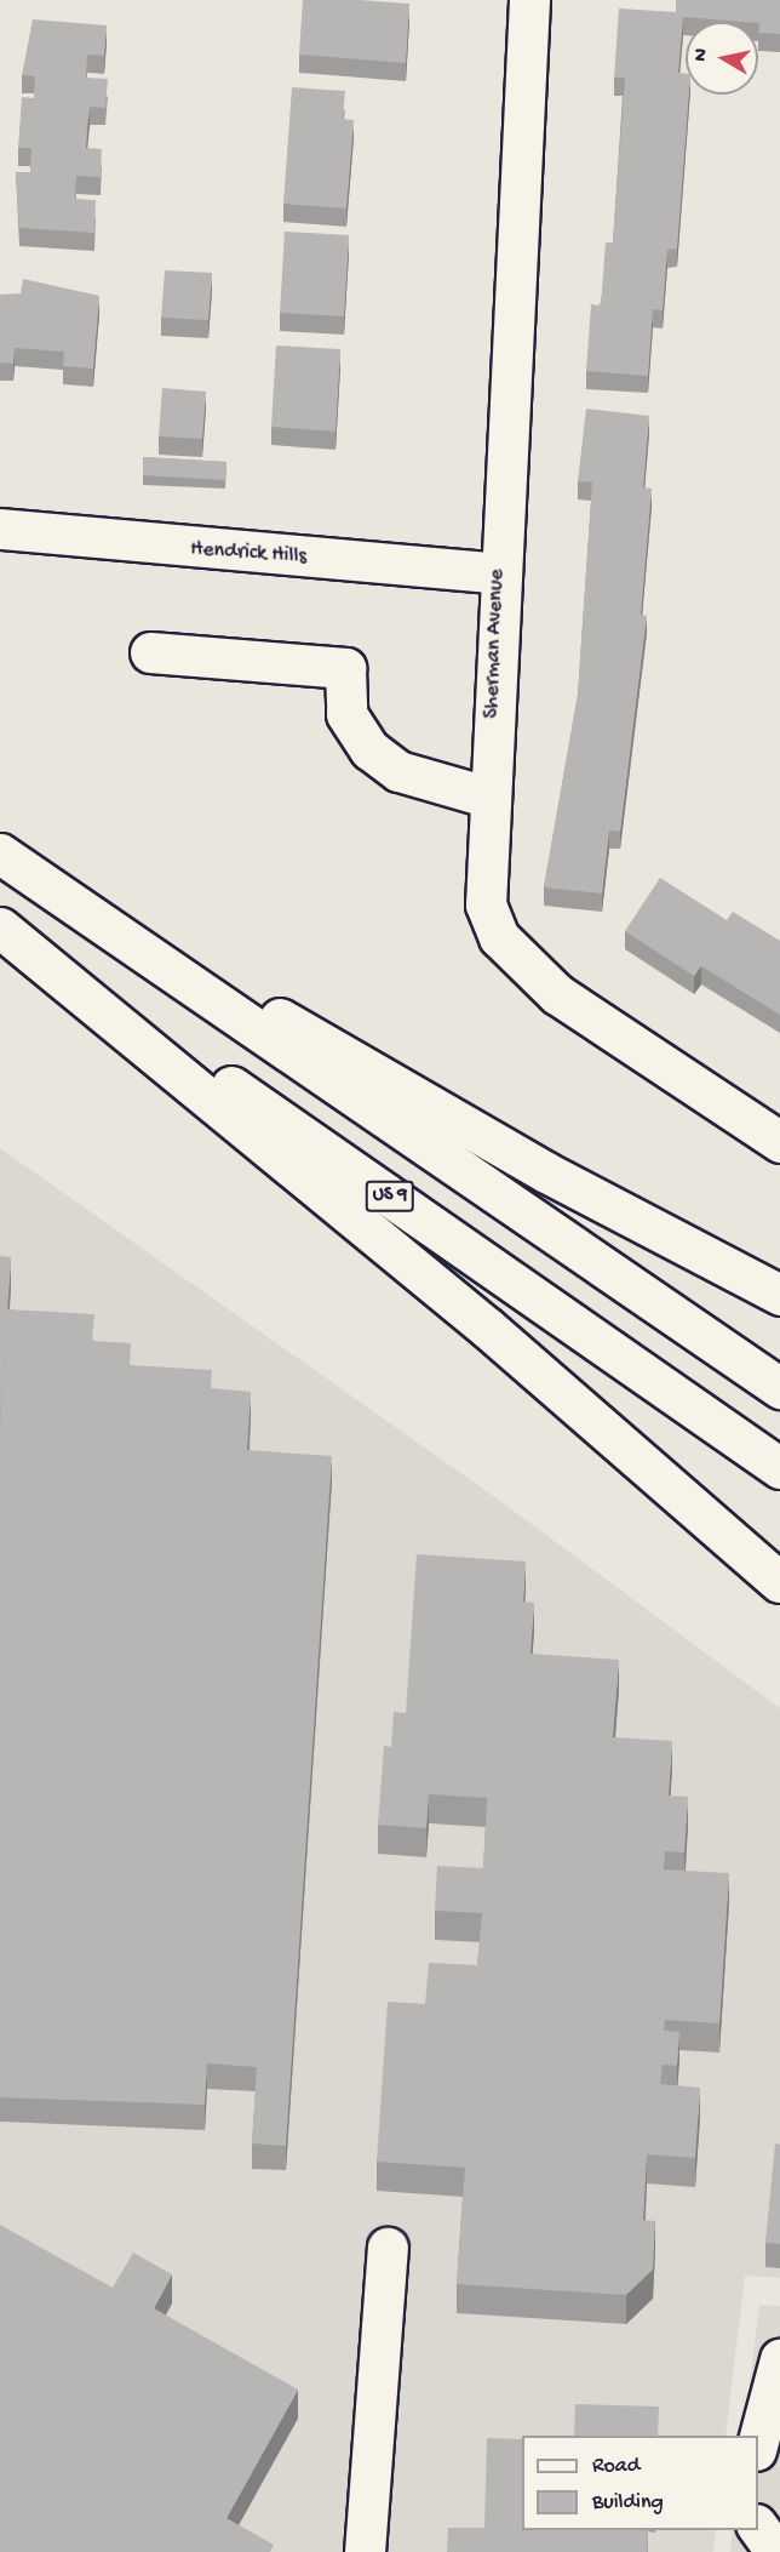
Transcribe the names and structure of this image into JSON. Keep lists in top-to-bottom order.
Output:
{
  "streets": {
    "main road": ["Hendrick Hills", "Sherman Avenue", "US 9"]
  },
  "crossings": [
    ["Hendrick Hills", "Sherman Avenue"]
  ],
  "legend": ["Road", "Building"],
  "north": "left"
}
